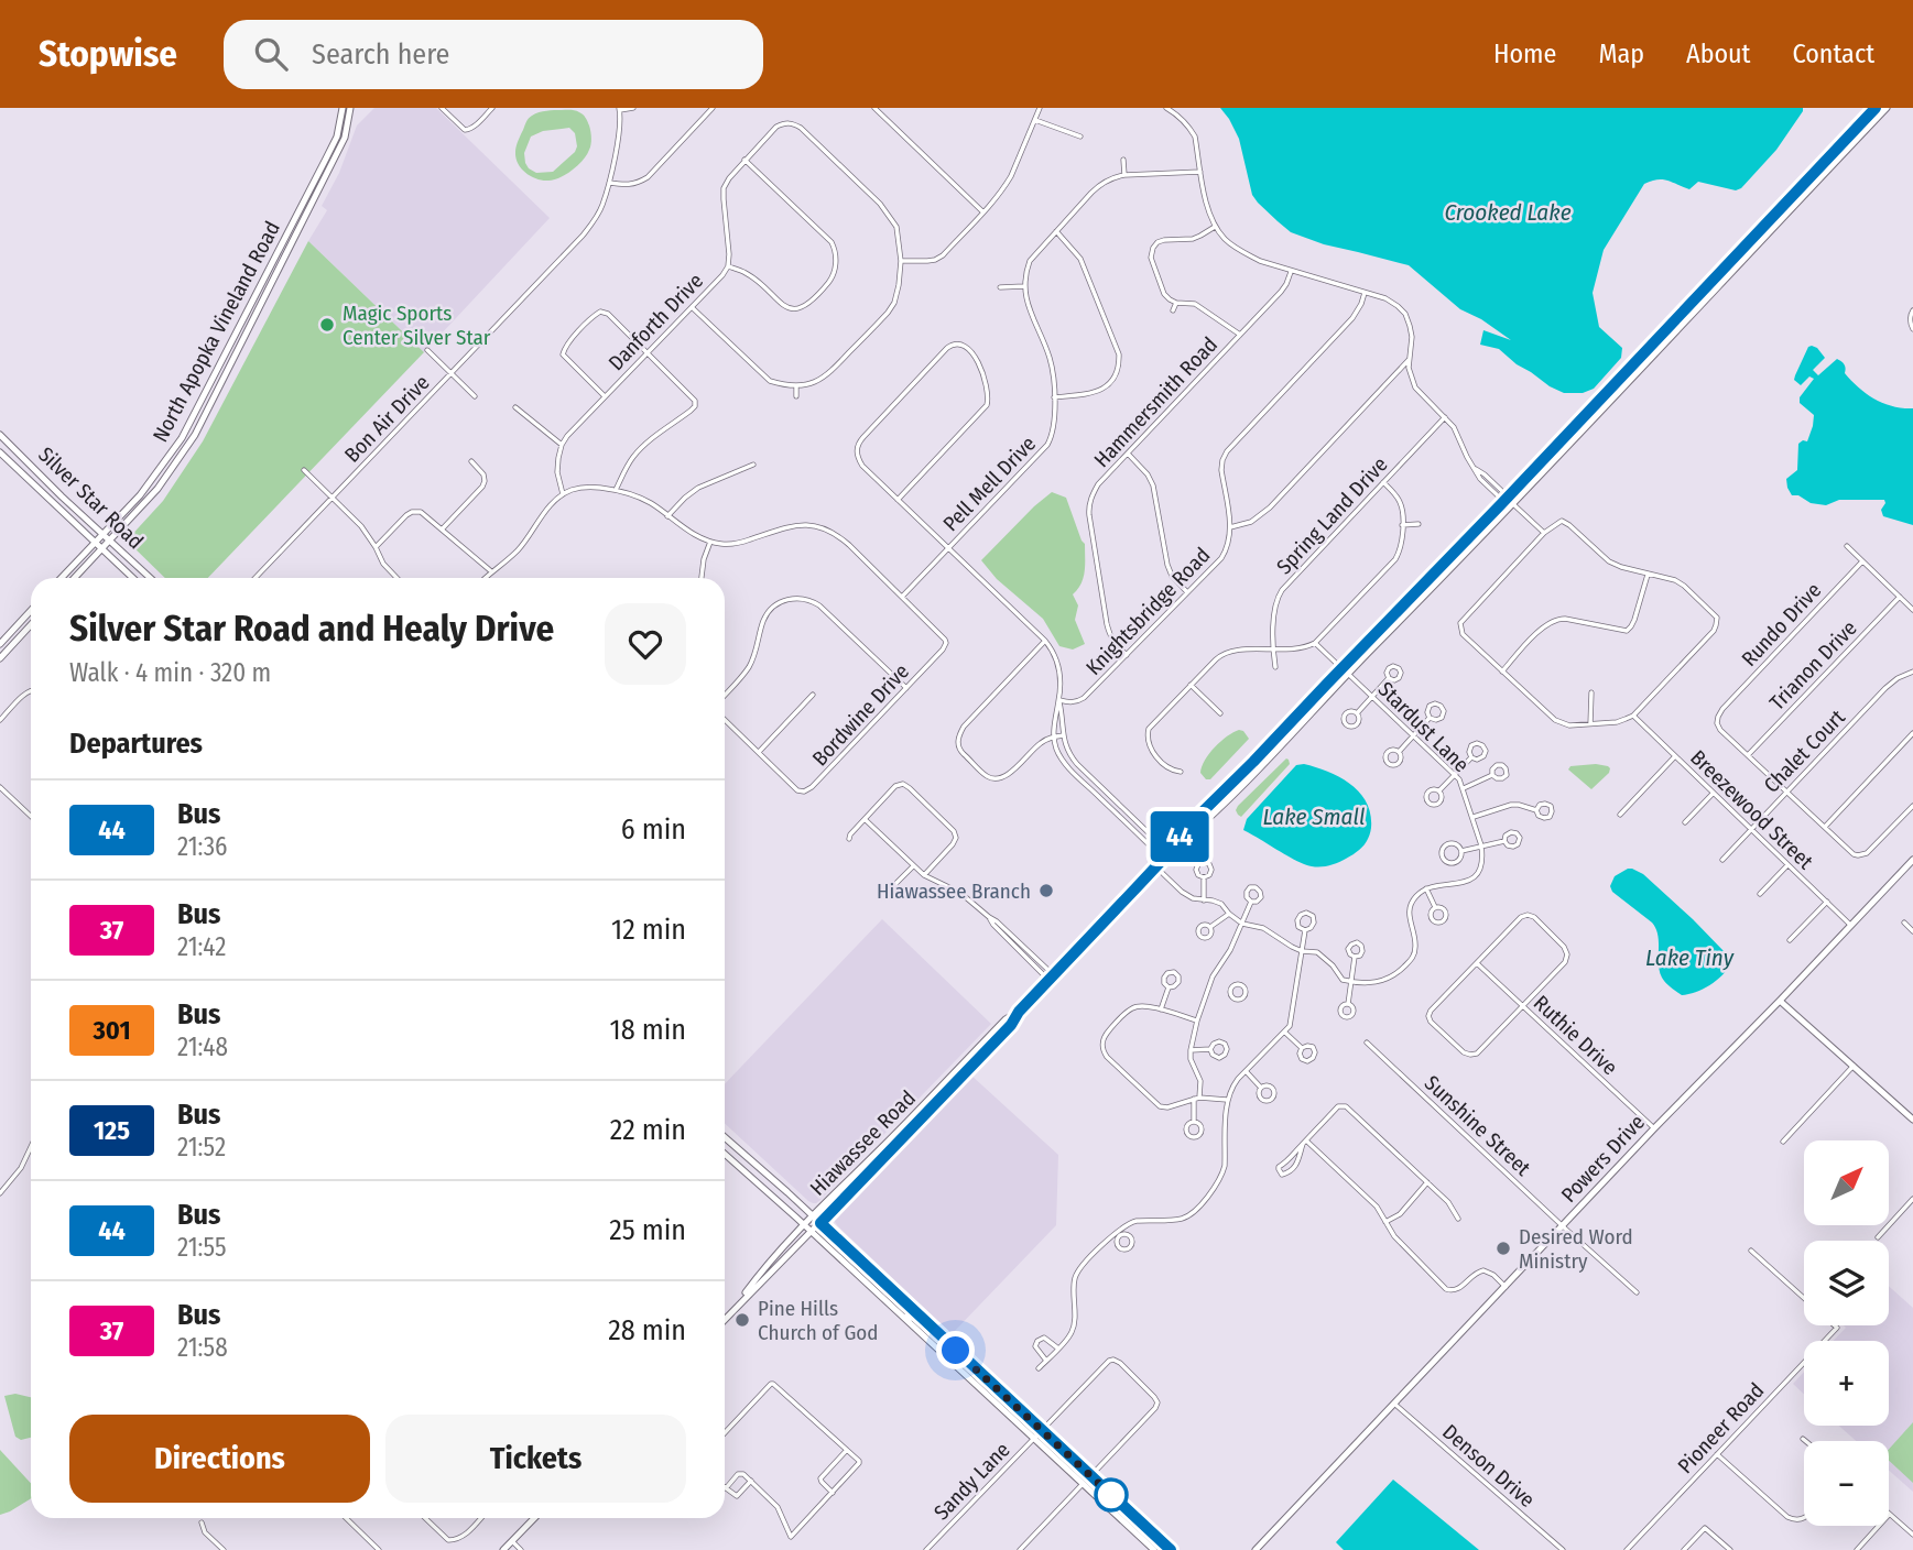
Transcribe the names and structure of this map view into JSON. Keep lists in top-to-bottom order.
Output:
{
  "streets": {
    "street": [
      "Danforth Drive",
      "North Apopka Vineland Road",
      "Hammersmith Road",
      "Bon Air Drive",
      "Pell Mell Drive",
      "Silver Star Road",
      "Spring Land Drive",
      "Knightsbridge Road",
      "Rundo Drive",
      "Trianon Drive",
      "Bordwine Drive",
      "Stardust Lane",
      "Chalet Court",
      "Breezewood Street",
      "Ruthie Drive",
      "Sunshine Street",
      "Hiawassee Road",
      "Powers Drive",
      "Pioneer Road",
      "Denson Drive",
      "Sandy Lane"
    ]
  },
  "crossings": [
    ["North Apopka Vineland Road", "Silver Star Road"],
    ["Hammersmith Road", "Knightsbridge Road"],
    ["Pell Mell Drive", "Bordwine Drive"],
    ["Rundo Drive", "Trianon Drive"],
    ["Stardust Lane", "Hiawassee Road"],
    ["Chalet Court", "Breezewood Street"],
    ["Breezewood Street", "Powers Drive"],
    ["Ruthie Drive", "Powers Drive"],
    ["Sunshine Street", "Powers Drive"],
    ["Powers Drive", "Denson Drive"]
  ],
  "water": ["Crooked Lake", "Lake Small", "Lake Tiny"],
  "places": [
    "Magic Sports Center Silver Star",
    "Hiawassee Branch",
    "Desired Word Ministry",
    "Pine Hills Church of God"
  ],
  "lines": ["bus line 44"],
  "north": "top right",
  "page": {
    "header": "Stopwise",
    "search": "Search here",
    "nav": [
      "Home",
      "Map",
      "About",
      "Contact"
    ],
    "on_map": "44",
    "heading": [
      ["Silver Star Road and Healy Drive", "Walk · 4 min · 320 m"],
      "Departures"
    ],
    "list": [
      {
        "mark": "44",
        "name": "Bus",
        "note": "21:36",
        "value": "6 min"
      },
      {
        "mark": "37",
        "name": "Bus",
        "note": "21:42",
        "value": "12 min"
      },
      {
        "mark": "301",
        "name": "Bus",
        "note": "21:48",
        "value": "18 min"
      },
      {
        "mark": "125",
        "name": "Bus",
        "note": "21:52",
        "value": "22 min"
      },
      {
        "mark": "44",
        "name": "Bus",
        "note": "21:55",
        "value": "25 min"
      },
      {
        "mark": "37",
        "name": "Bus",
        "note": "21:58",
        "value": "28 min"
      }
    ],
    "map_buttons": ["+", "−"],
    "buttons": ["Directions", "Tickets"]
  }
}
